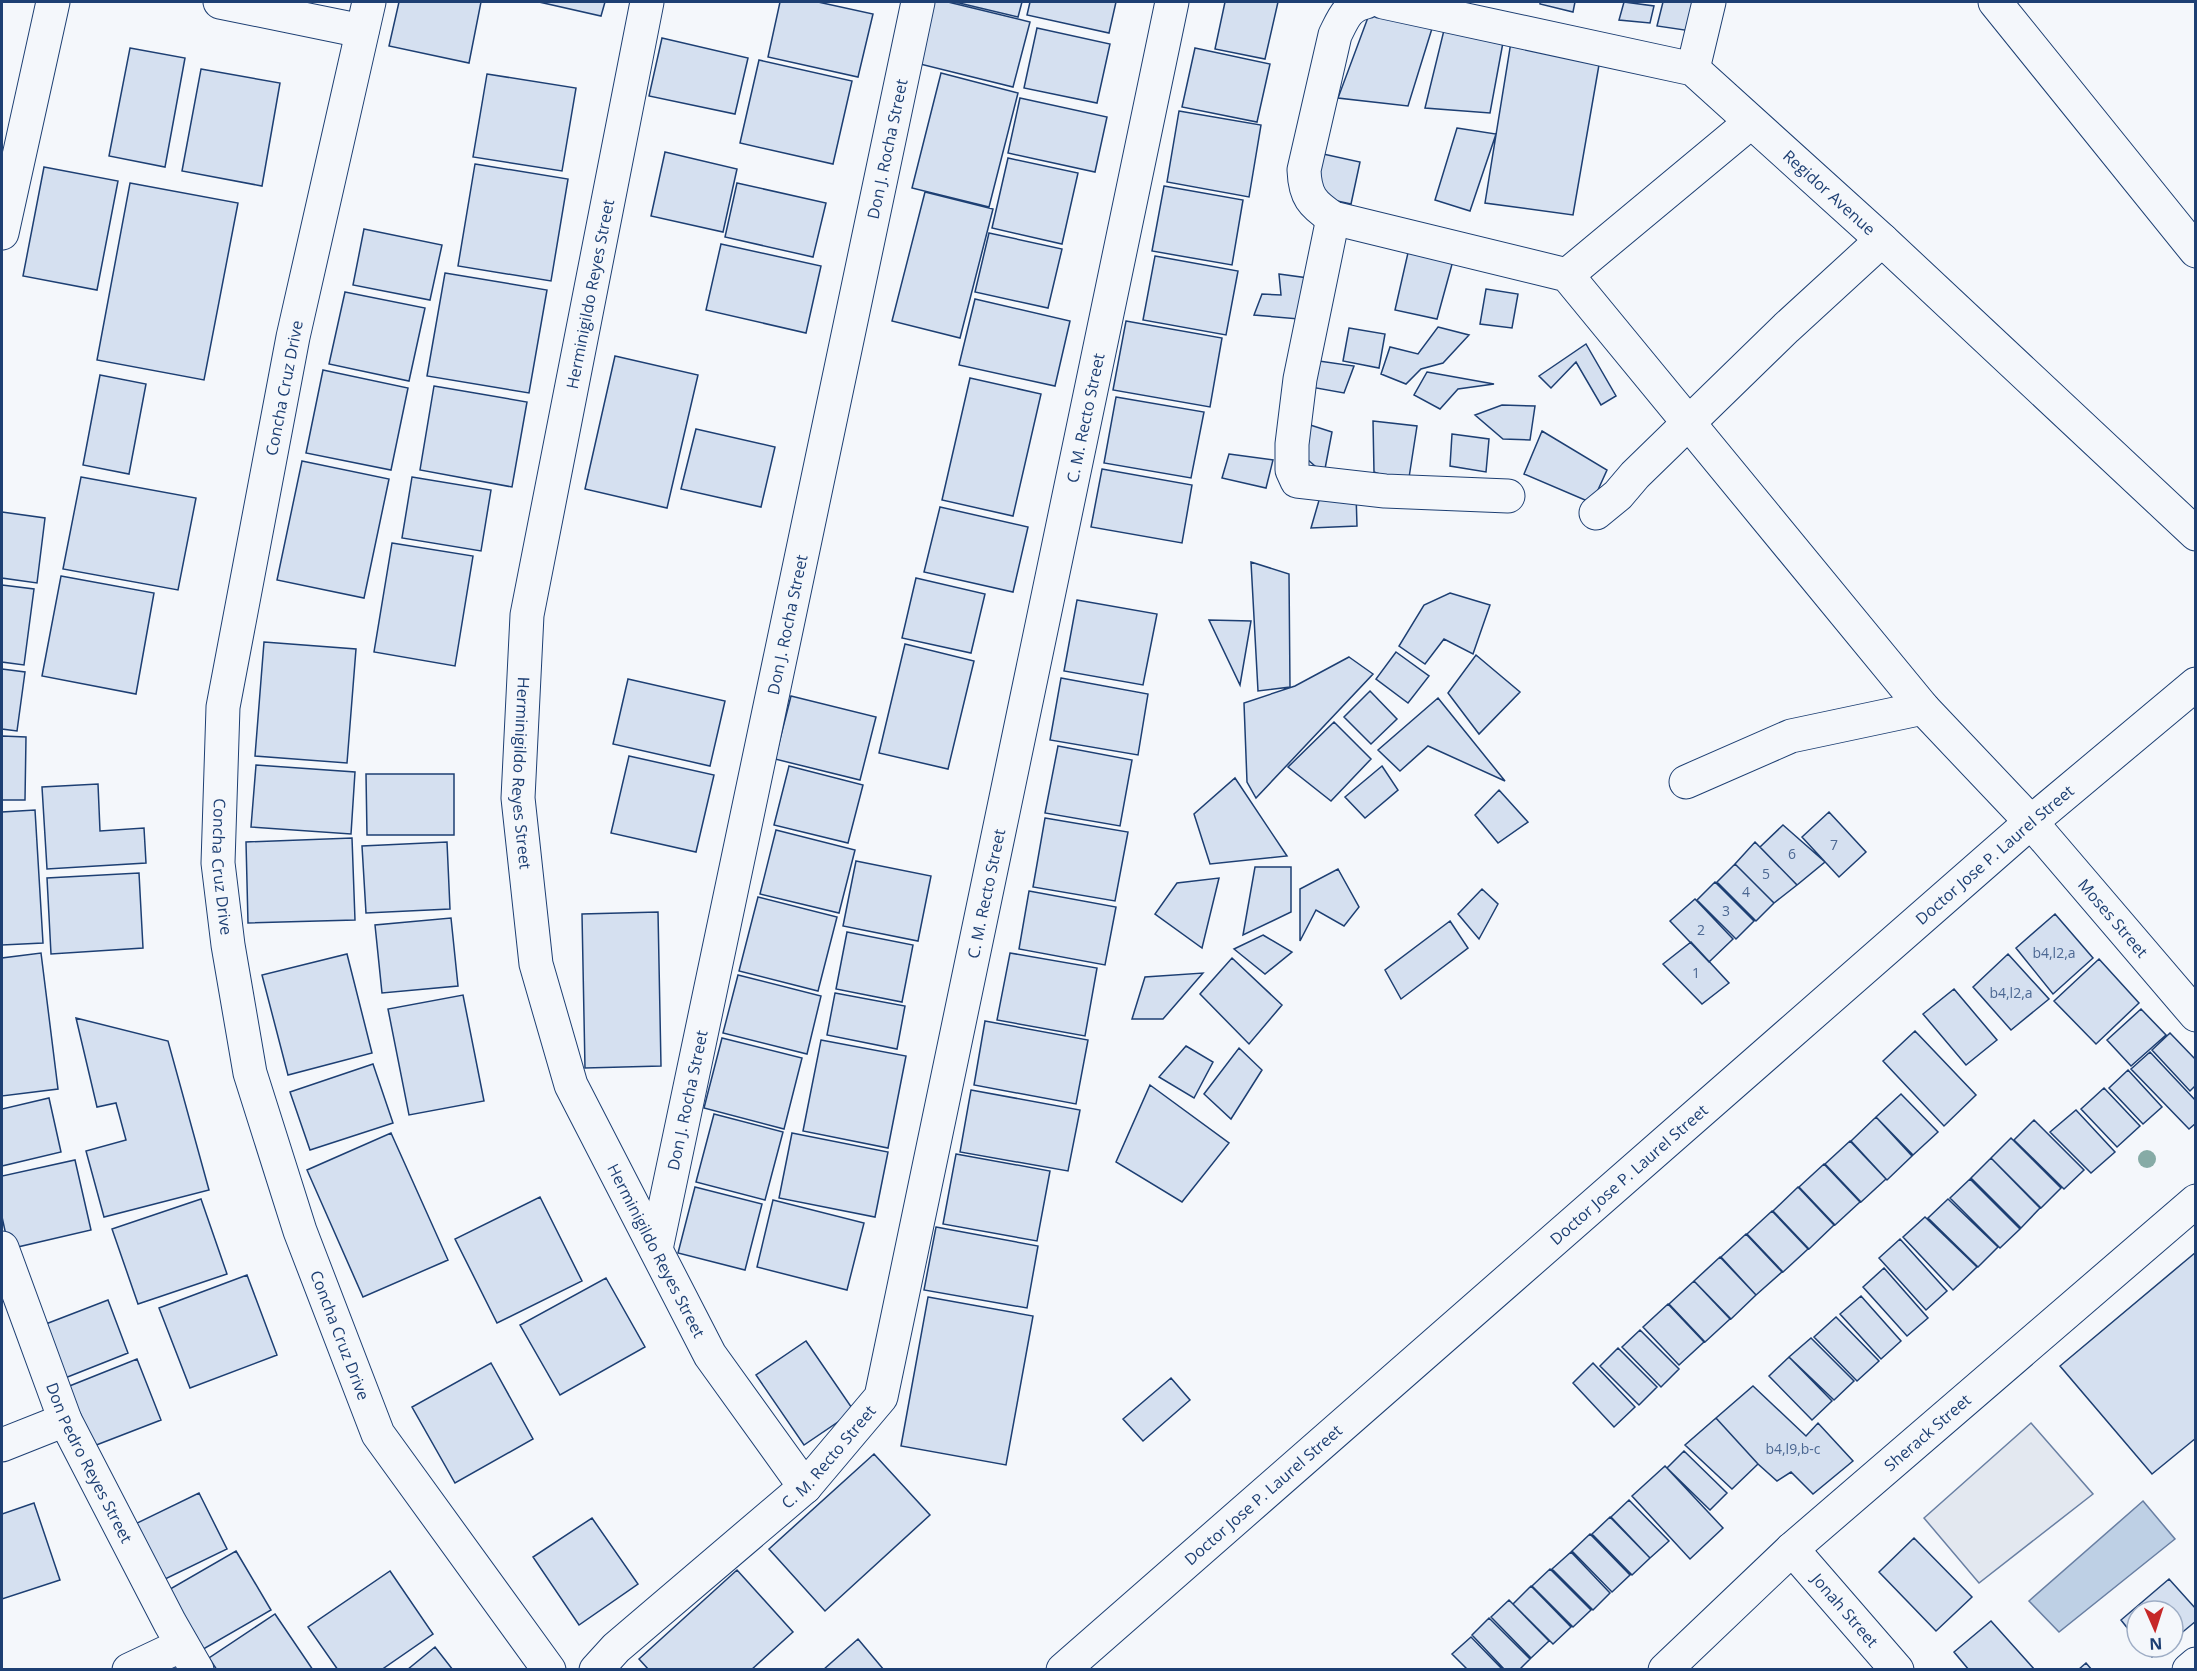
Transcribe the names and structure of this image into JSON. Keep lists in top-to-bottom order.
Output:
{
  "streets": {
    "street": [
      "Don J. Rocha Street",
      "Regidor Avenue",
      "Herminigildo Reyes Street",
      "Concha Cruz Drive",
      "C. M. Recto Street",
      "Doctor Jose P. Laurel Street",
      "Moses Street",
      "Sherack Street",
      "Don Pedro Reyes Street",
      "Jonah Street"
    ]
  },
  "crossings": [
    ["Don J. Rocha Street", "Herminigildo Reyes Street"],
    ["Herminigildo Reyes Street", "C. M. Recto Street"],
    ["Doctor Jose P. Laurel Street", "Moses Street"],
    ["Sherack Street", "Jonah Street"]
  ],
  "house_numbers": [
    "7",
    "6",
    "5",
    "4",
    "3",
    "2",
    "b4,l2,a",
    "1",
    "b4,l2,a",
    "b4,l9,b-c"
  ],
  "north": "bottom"
}
